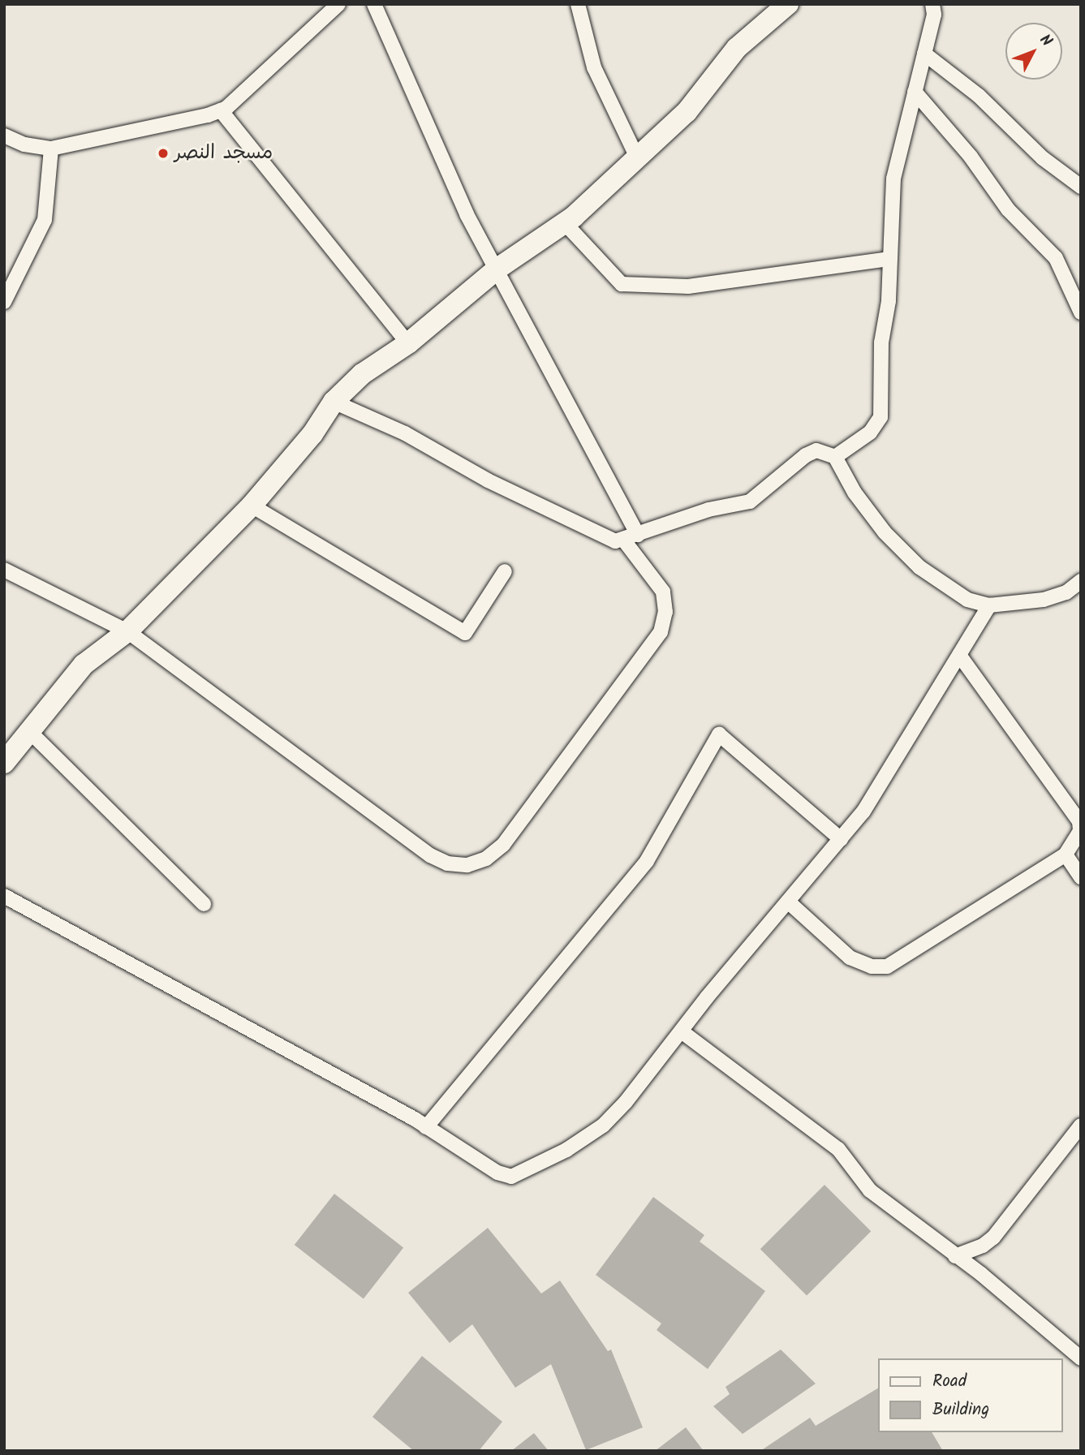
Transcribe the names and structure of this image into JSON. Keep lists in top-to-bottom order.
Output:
{
  "places": ["مسجد النصر"],
  "legend": ["Road", "Building"],
  "north": "top right"
}
